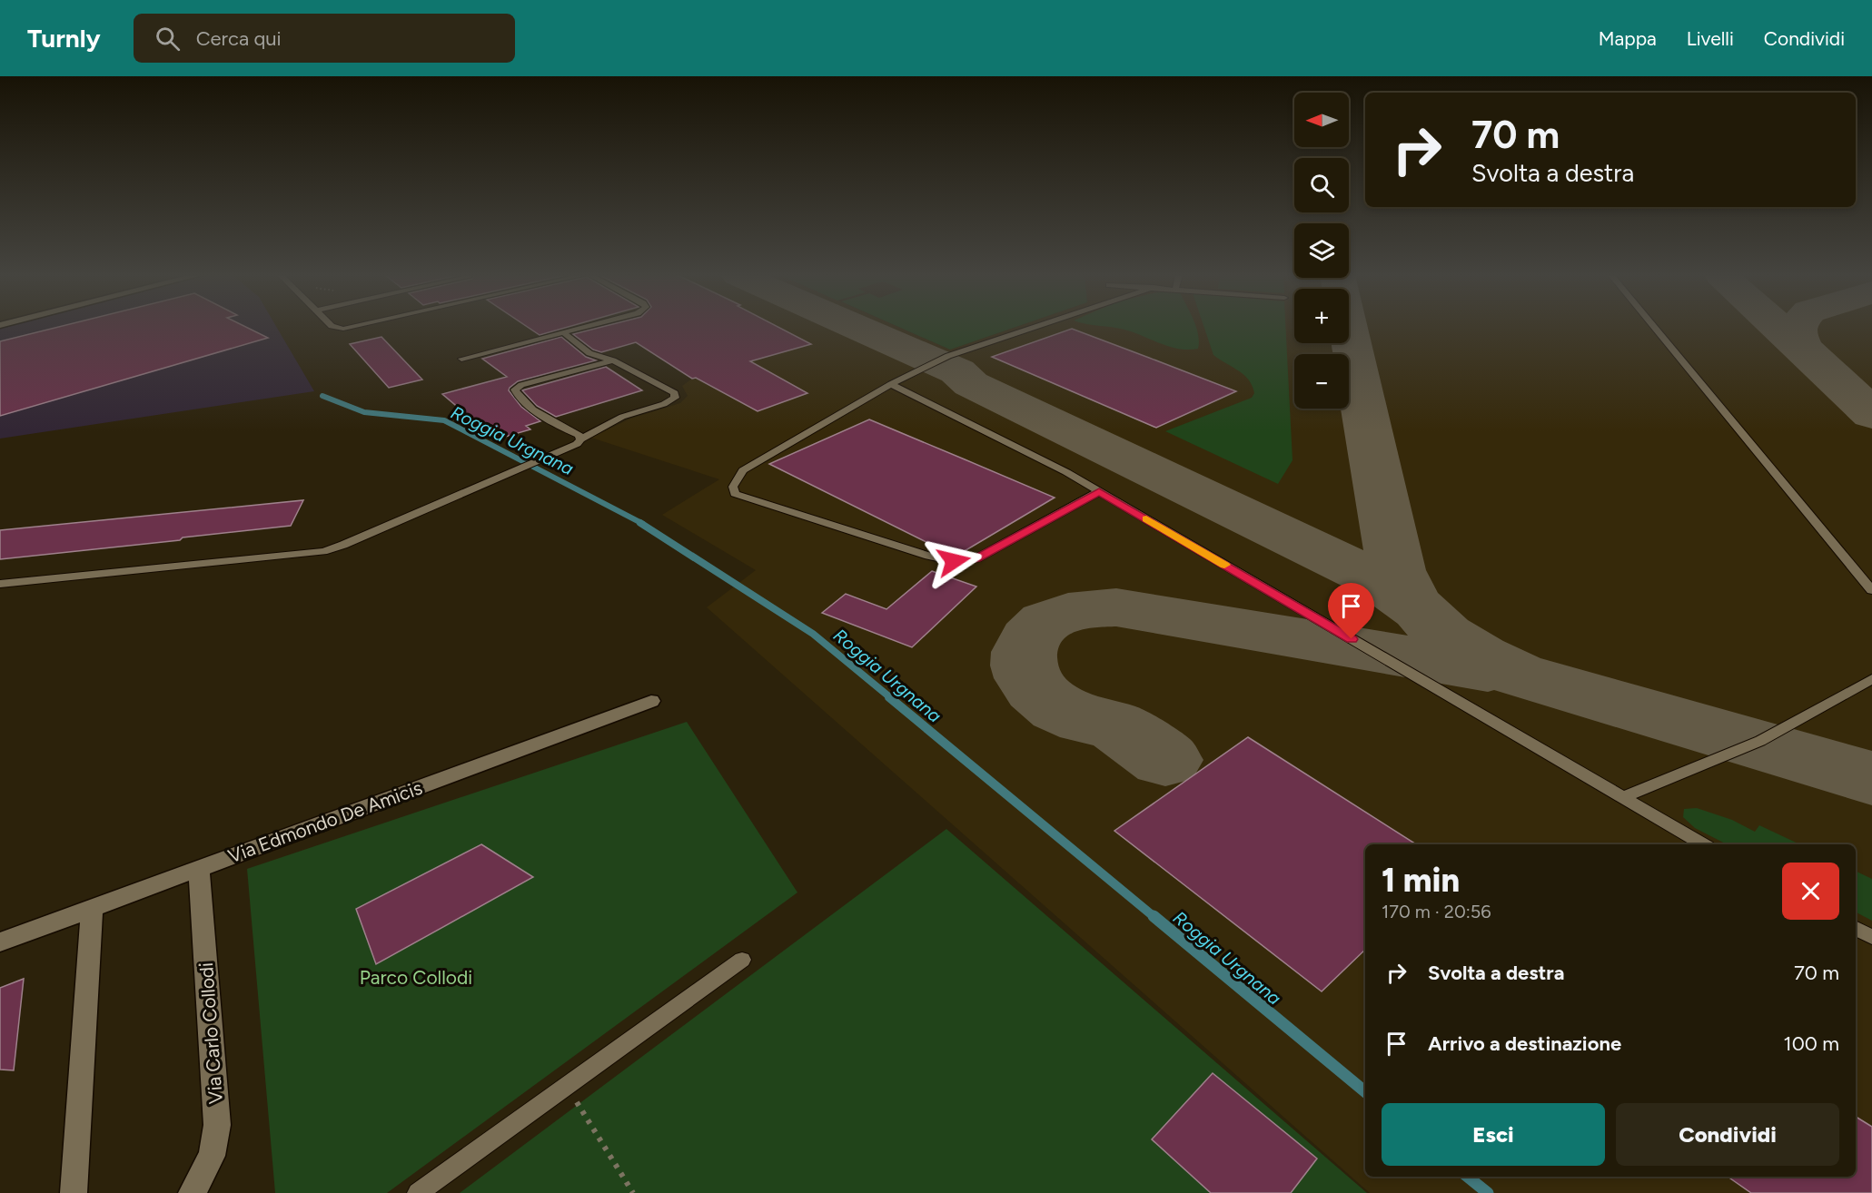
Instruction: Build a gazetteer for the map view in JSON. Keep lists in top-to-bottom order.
{
  "streets": {
    "street": ["Via Edmondo De Amicis", "Via Carlo Collodi"]
  },
  "crossings": [
    ["Via Edmondo De Amicis", "Via Carlo Collodi"]
  ],
  "water": ["Roggia Urgnana"],
  "parks": ["Parco Collodi"],
  "north": "left",
  "page": {
    "header": "Turnly",
    "search": "Cerca qui",
    "nav": ["Mappa", "Livelli", "Condividi"],
    "map_buttons": ["+", "−"],
    "turn": ["70 m", "Svolta a destra"],
    "heading": ["1 min", "170 m · 20:56"],
    "list": [
      {
        "name": "Svolta a destra",
        "value": "70 m"
      },
      {
        "name": "Arrivo a destinazione",
        "value": "100 m"
      }
    ],
    "buttons": ["Esci", "Condividi"]
  }
}
